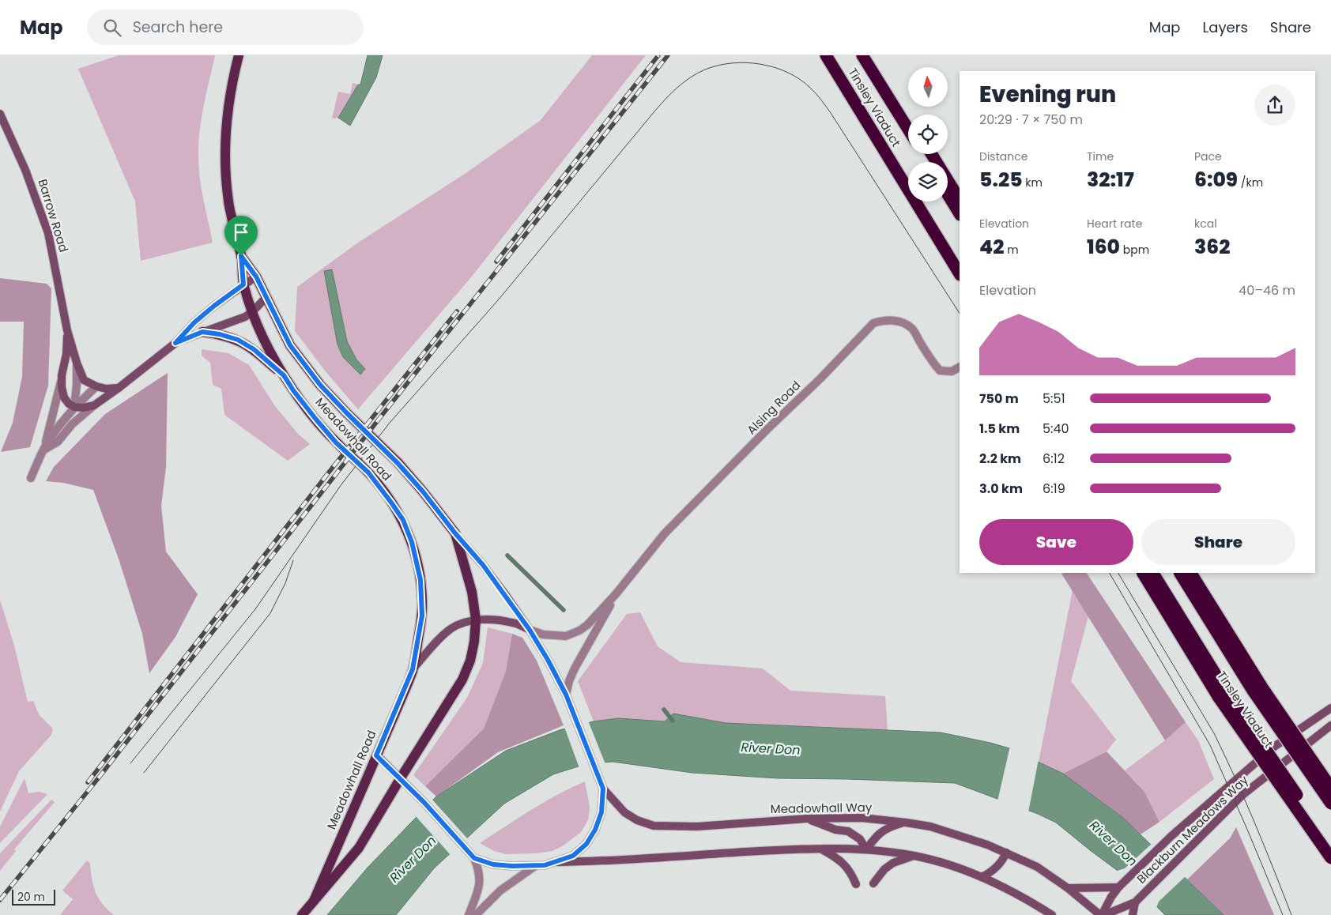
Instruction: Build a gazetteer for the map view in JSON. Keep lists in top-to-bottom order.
{
  "streets": {
    "highway": ["Tinsley Viaduct"],
    "main road": ["Meadowhall Road"],
    "street": [
      "Barrow Road",
      "Alsing Road",
      "Meadowhall Way",
      "Blackburn Meadows Way"
    ]
  },
  "crossings": [
    ["Alsing Road", "Meadowhall Road"],
    ["Alsing Road", "Meadowhall Way"],
    ["Meadowhall Road", "Meadowhall Way"],
    ["Meadowhall Way", "Blackburn Meadows Way"]
  ],
  "water": ["River Don"],
  "scale_bar": "20 m",
  "north": "top",
  "page": {
    "header": "Map",
    "search": "Search here",
    "nav": ["Map", "Layers", "Share"],
    "heading": ["Evening run", "20:29 · 7 × 750 m"],
    "stats": [
      ["Distance", "5.25 km"],
      ["Time", "32:17"],
      ["Pace", "6:09 /km"],
      ["Elevation", "42 m"],
      ["Heart rate", "160 bpm"],
      ["kcal", "362"]
    ],
    "chart": ["Elevation", "40–46 m"],
    "list": [
      {
        "name": "750 m",
        "note": "5:51"
      },
      {
        "name": "1.5 km",
        "note": "5:40"
      },
      {
        "name": "2.2 km",
        "note": "6:12"
      },
      {
        "name": "3.0 km",
        "note": "6:19"
      }
    ],
    "buttons": ["Save", "Share"],
    "scale": "20 m"
  }
}
